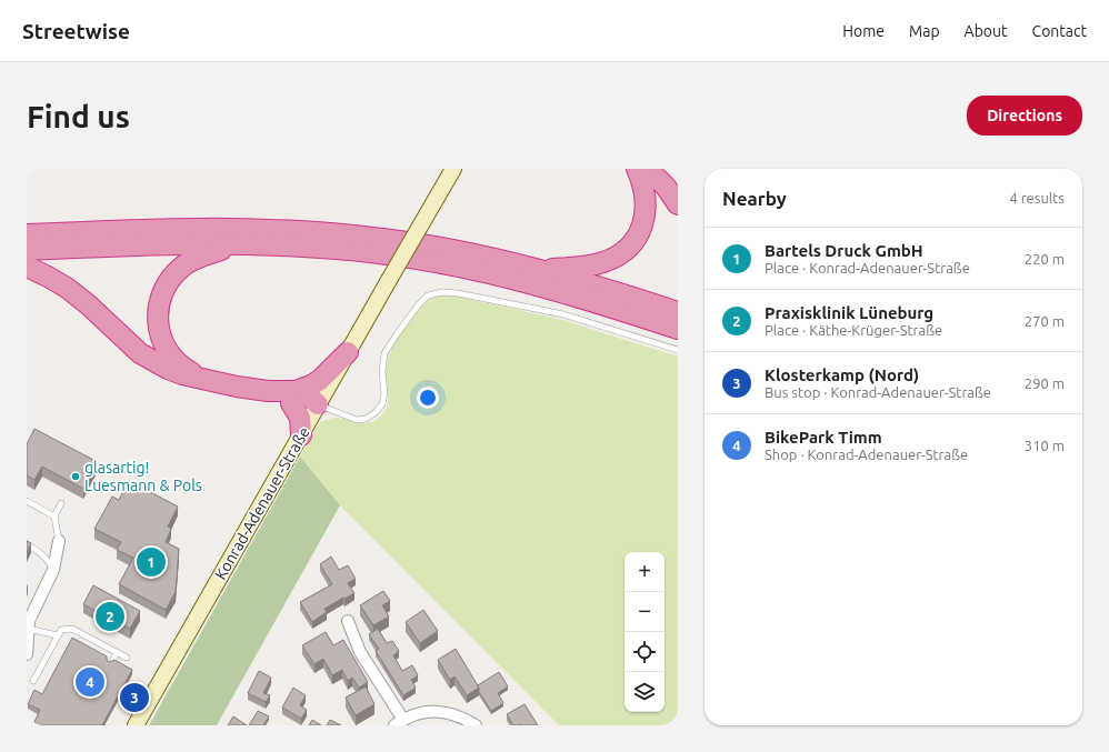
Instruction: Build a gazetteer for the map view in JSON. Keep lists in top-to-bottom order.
{
  "streets": {
    "main road": ["Konrad-Adenauer-Straße"]
  },
  "places": ["glasartig! Luesmann & Pols"],
  "page": {
    "header": "Streetwise",
    "nav": [
      "Home",
      "Map",
      "About",
      "Contact"
    ],
    "buttons": "Directions",
    "title": "Find us",
    "heading": ["Nearby", "4 results"],
    "list": [
      {
        "mark": "1",
        "name": "Bartels Druck GmbH",
        "note": "Place · Konrad-Adenauer-Straße",
        "value": "220 m"
      },
      {
        "mark": "2",
        "name": "Praxisklinik Lüneburg",
        "note": "Place · Käthe-Krüger-Straße",
        "value": "270 m"
      },
      {
        "mark": "3",
        "name": "Klosterkamp (Nord)",
        "note": "Bus stop · Konrad-Adenauer-Straße",
        "value": "290 m"
      },
      {
        "mark": "4",
        "name": "BikePark Timm",
        "note": "Shop · Konrad-Adenauer-Straße",
        "value": "310 m"
      }
    ],
    "pins": [
      "1",
      "2",
      "4",
      "3"
    ],
    "map_buttons": ["+", "−"]
  }
}
